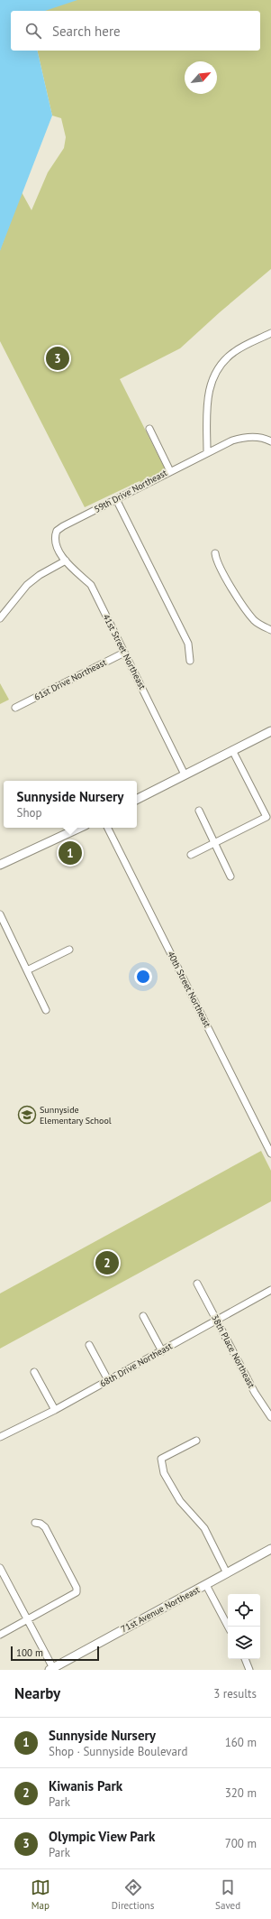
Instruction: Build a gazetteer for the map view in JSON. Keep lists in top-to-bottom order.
{
  "streets": {
    "street": [
      "59th Drive Northeast",
      "41st Street Northeast",
      "61st Drive Northeast",
      "40th Street Northeast",
      "38th Place Northeast",
      "68th Drive Northeast",
      "71st Avenue Northeast"
    ]
  },
  "crossings": [
    ["59th Drive Northeast", "41st Street Northeast"],
    ["41st Street Northeast", "61st Drive Northeast"],
    ["38th Place Northeast", "68th Drive Northeast"]
  ],
  "places": {
    "school or university": ["Sunnyside Elementary School"]
  },
  "scale_bar": "100 m",
  "north": "top right",
  "page": {
    "search": "Search here",
    "pins": ["3", "1", "2"],
    "popup": ["Sunnyside Nursery", "Shop"],
    "scale": "100 m",
    "heading": ["Nearby", "3 results"],
    "list": [
      {
        "mark": "1",
        "name": "Sunnyside Nursery",
        "note": "Shop · Sunnyside Boulevard",
        "value": "160 m"
      },
      {
        "mark": "2",
        "name": "Kiwanis Park",
        "note": "Park",
        "value": "320 m"
      },
      {
        "mark": "3",
        "name": "Olympic View Park",
        "note": "Park",
        "value": "700 m"
      }
    ],
    "nav": ["Map", "Directions", "Saved"]
  }
}
